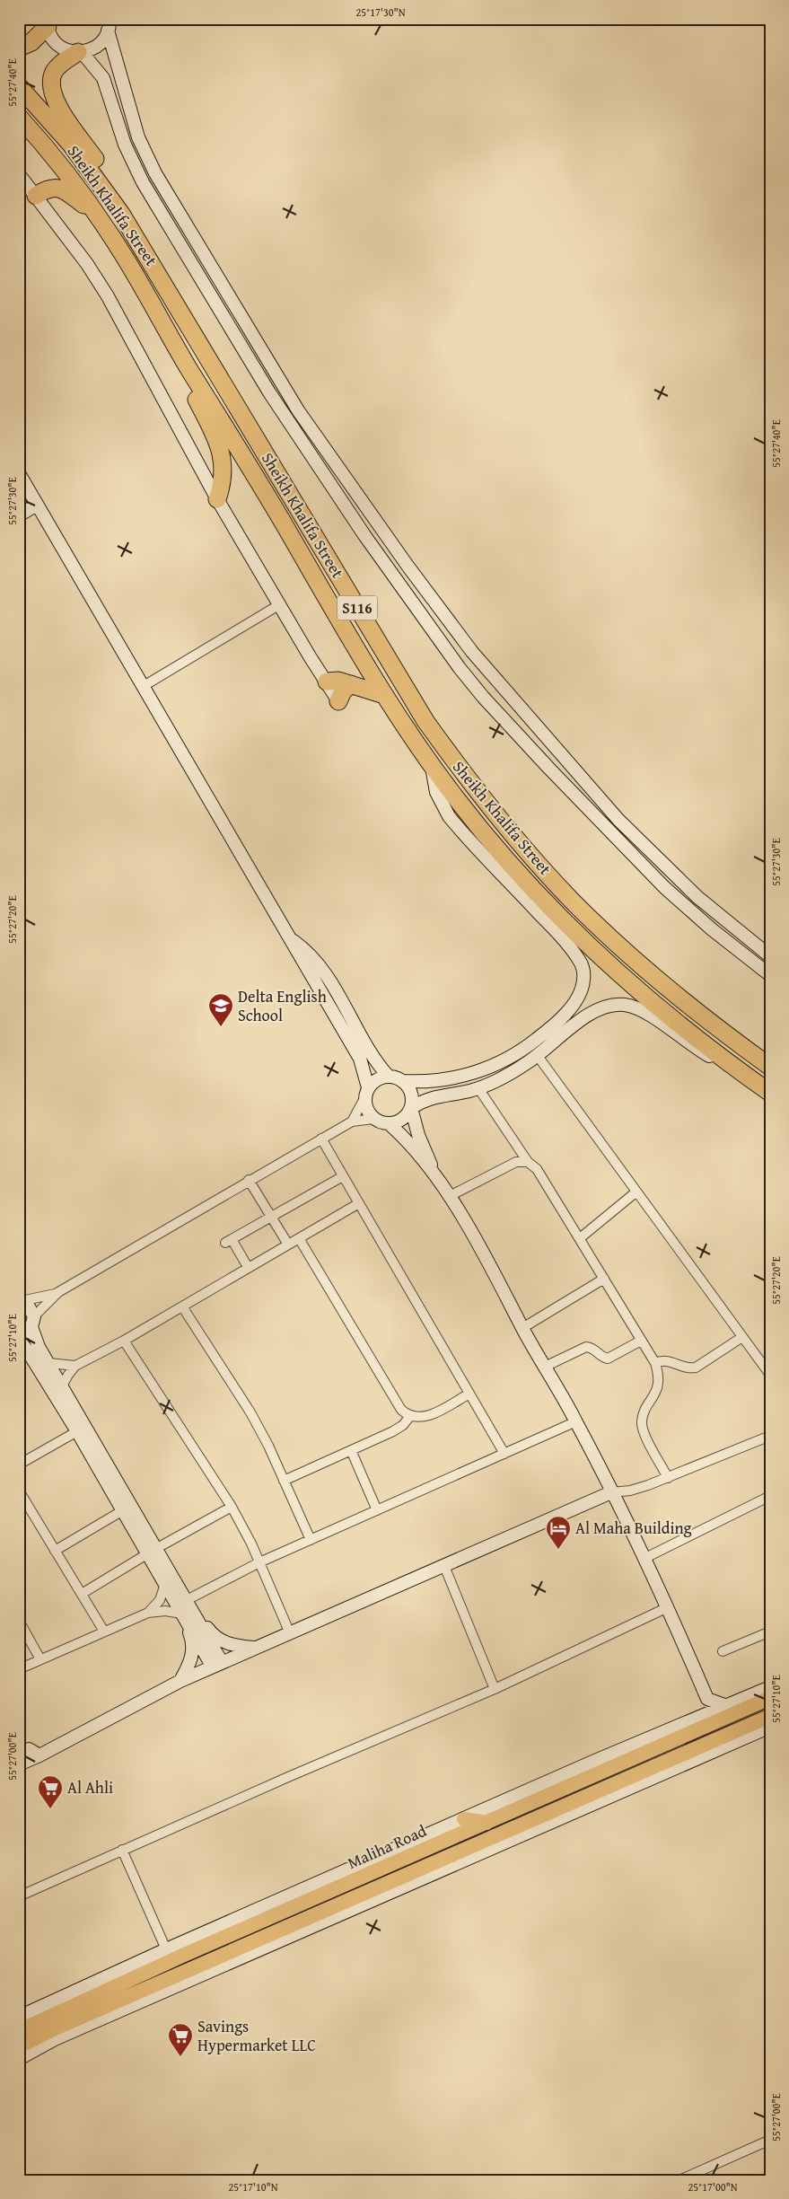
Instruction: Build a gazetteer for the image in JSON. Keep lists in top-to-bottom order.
{
  "streets": {
    "highway": ["Sheikh Khalifa Street", "S116"],
    "main road": ["Maliha Road"]
  },
  "places": {
    "school or university": ["Delta English School"],
    "hotel": ["Al Maha Building"],
    "supermarket": ["Al Ahli", "Savings Hypermarket LLC"]
  },
  "coordinates": [
    "25°17'30\"N",
    "55°27'40\"E",
    "55°27'30\"E",
    "55°27'20\"E",
    "55°27'10\"E",
    "55°27'00\"E",
    "25°17'10\"N",
    "25°17'00\"N"
  ]
}
